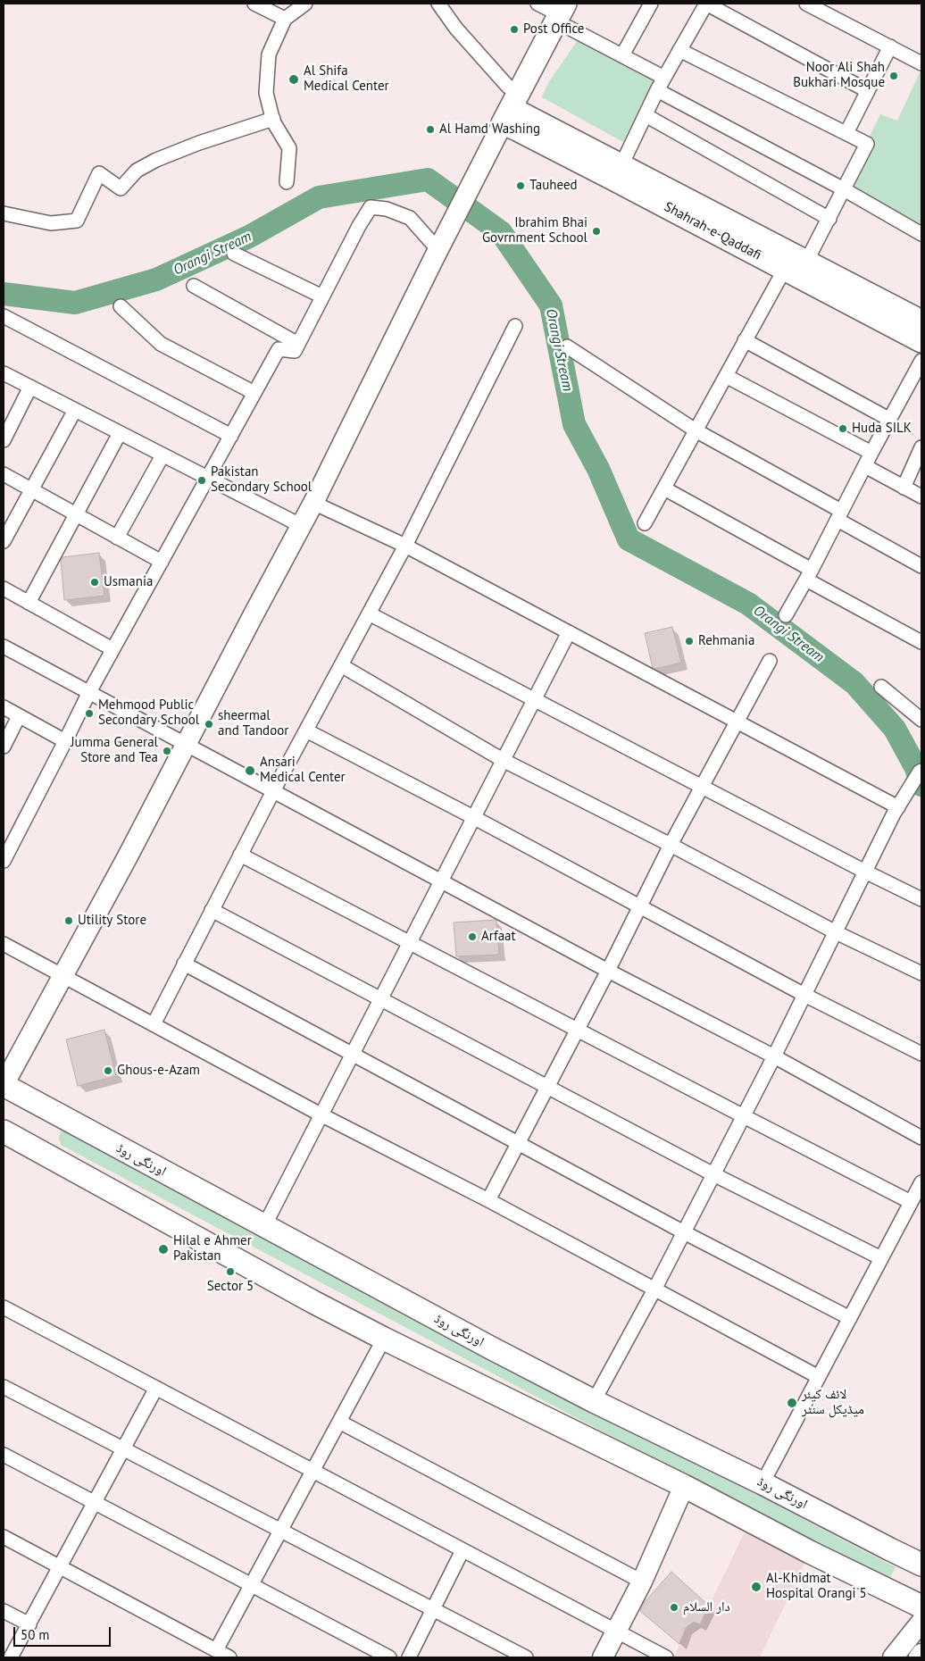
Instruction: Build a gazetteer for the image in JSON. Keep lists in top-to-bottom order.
{
  "streets": {
    "main road": ["Shahrah-e-Qaddafi", "اورنگی روڈ"]
  },
  "water": ["Orangi Stream"],
  "places": [
    "Post Office",
    "Noor Ali Shah Bukhari Mosque",
    "Al Shifa Medical Center",
    "Al Hamd Washing",
    "Tauheed",
    "Ibrahim Bhai Govrnment School",
    "Huda SILK",
    "Pakistan Secondary School",
    "Usmania",
    "Rehmania",
    "Mehmood Public Secondary School",
    "sheermal and Tandoor",
    "Jumma General Store and Tea",
    "Ansari Medical Center",
    "Utility Store",
    "Arfaat",
    "Ghous-e-Azam",
    "Hilal e Ahmer Pakistan",
    "Sector 5",
    "لائف کیئر میڈیکل سنٹر",
    "Al-Khidmat Hospital Orangi 5",
    "دار السلام"
  ],
  "scale_bar": "50 m"
}
